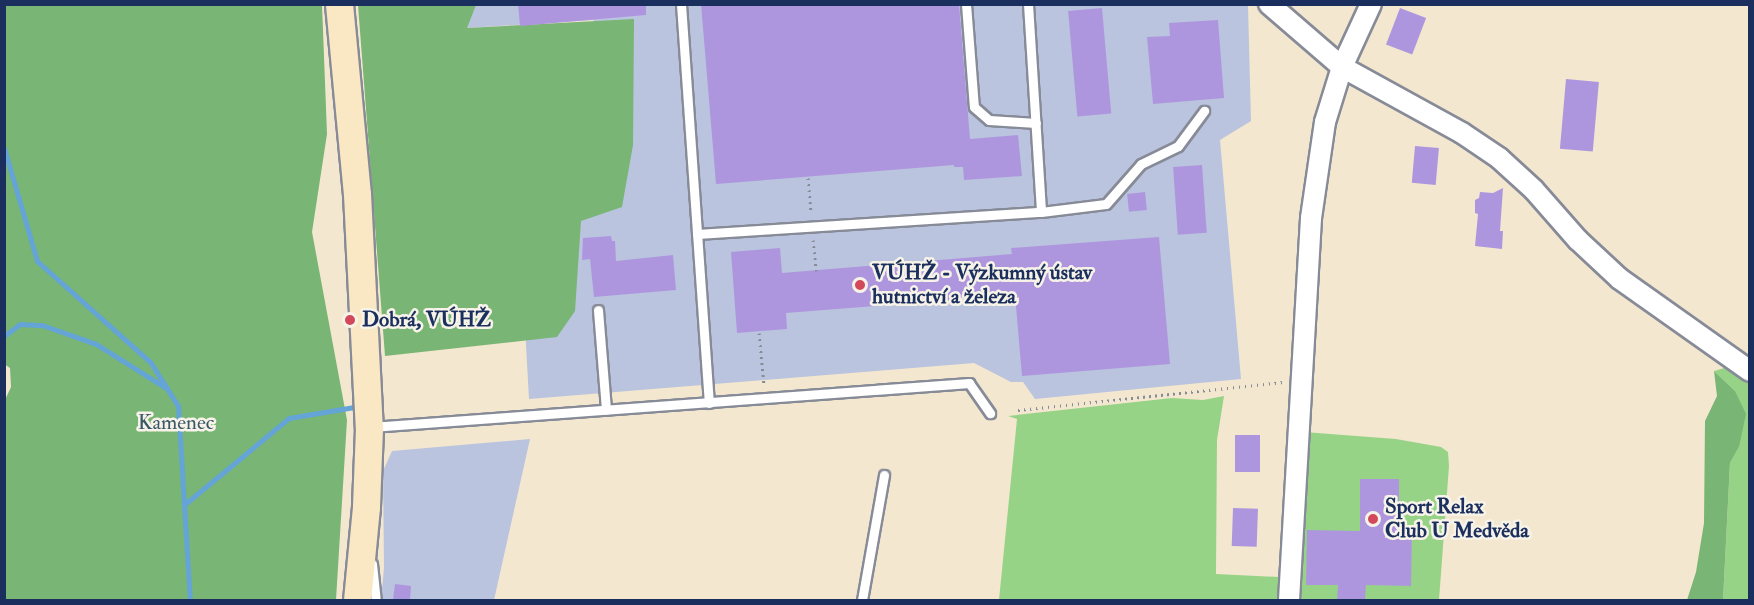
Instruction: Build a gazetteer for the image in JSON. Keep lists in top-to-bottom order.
{
  "parks": ["Kamenec"],
  "places": ["VÚHŽ - Výzkumný ústav hutnictví a železa", "Dobrá, VÚHŽ", "Sport Relax Club U Medvěda"]
}
